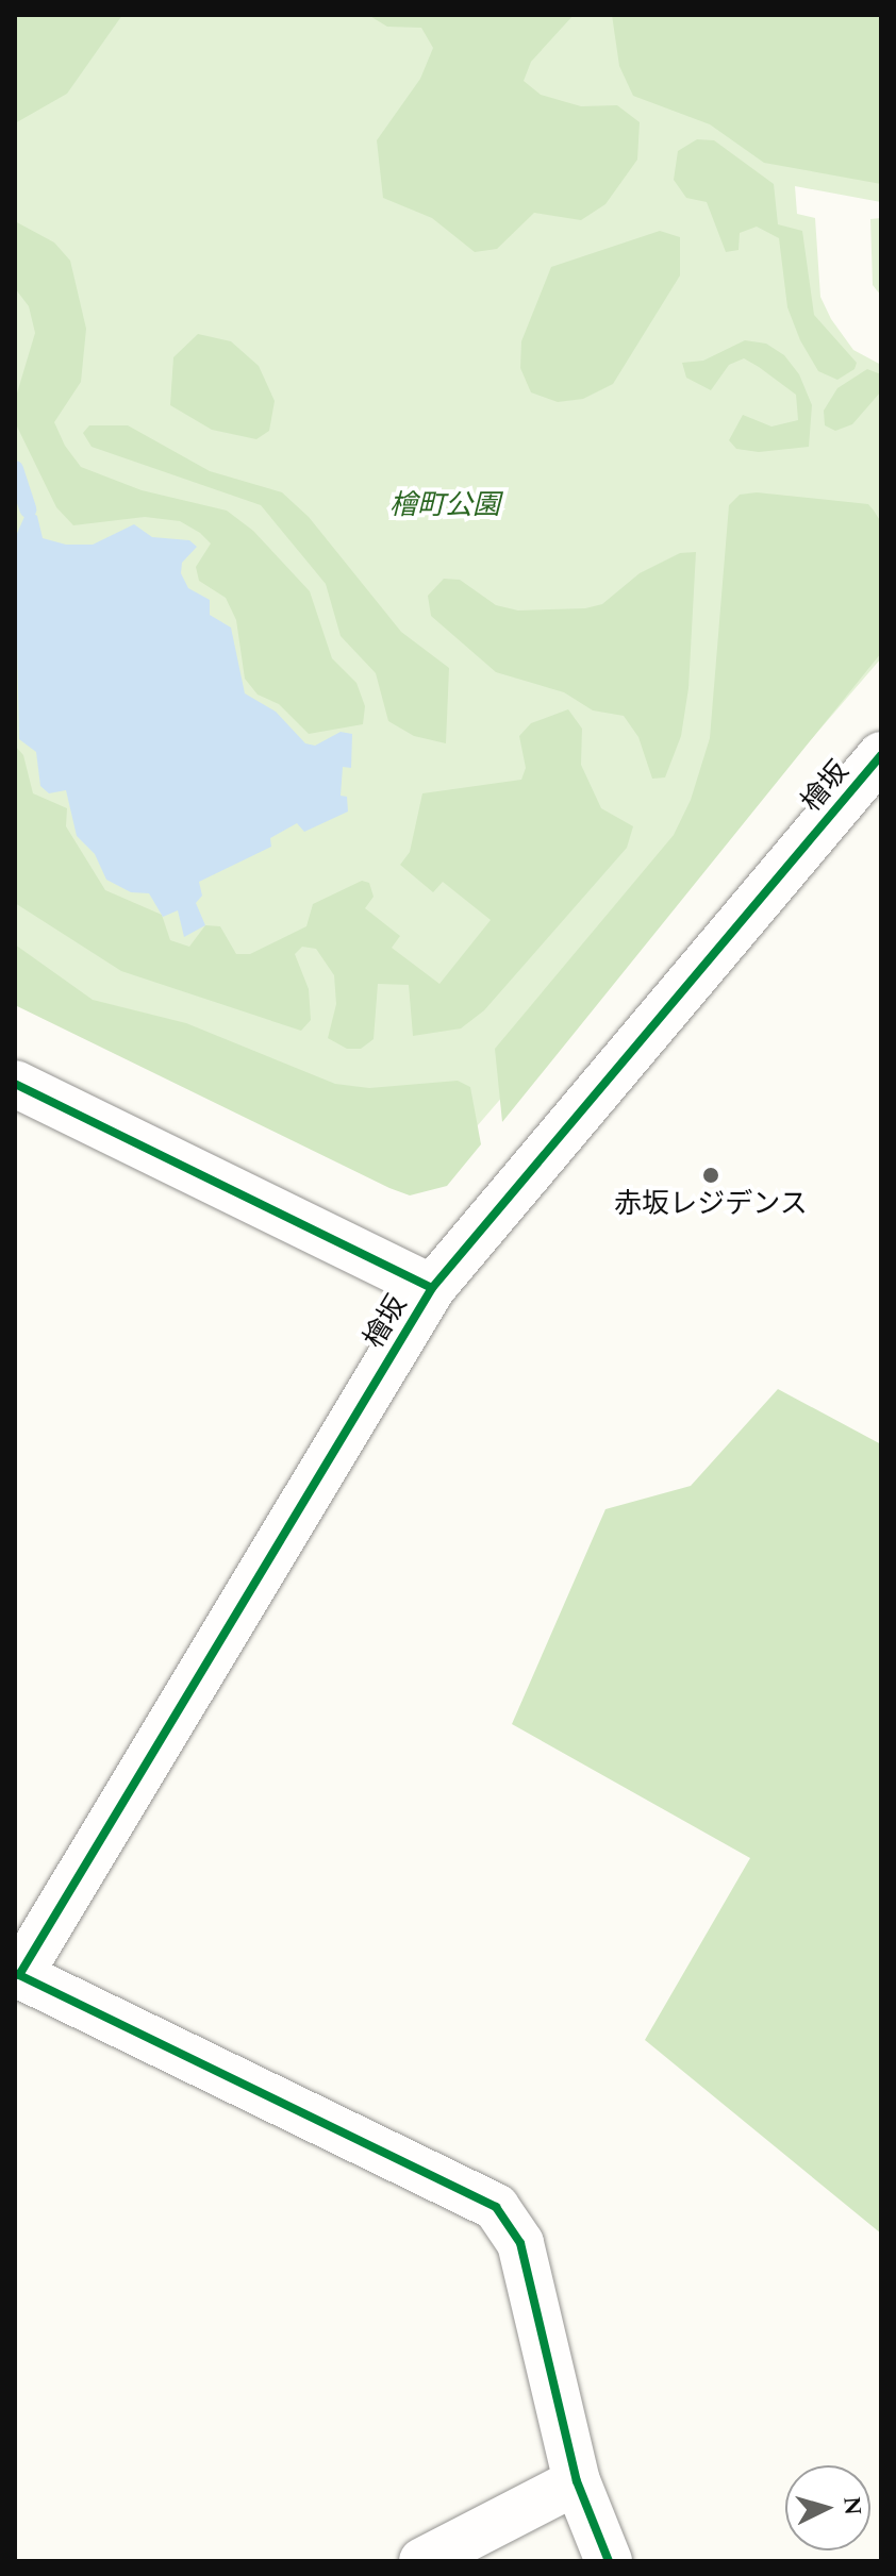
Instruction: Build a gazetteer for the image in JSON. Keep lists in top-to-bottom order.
{
  "streets": {
    "street": ["檜坂"]
  },
  "parks": ["檜町公園"],
  "places": ["赤坂レジデンス"],
  "north": "right"
}
